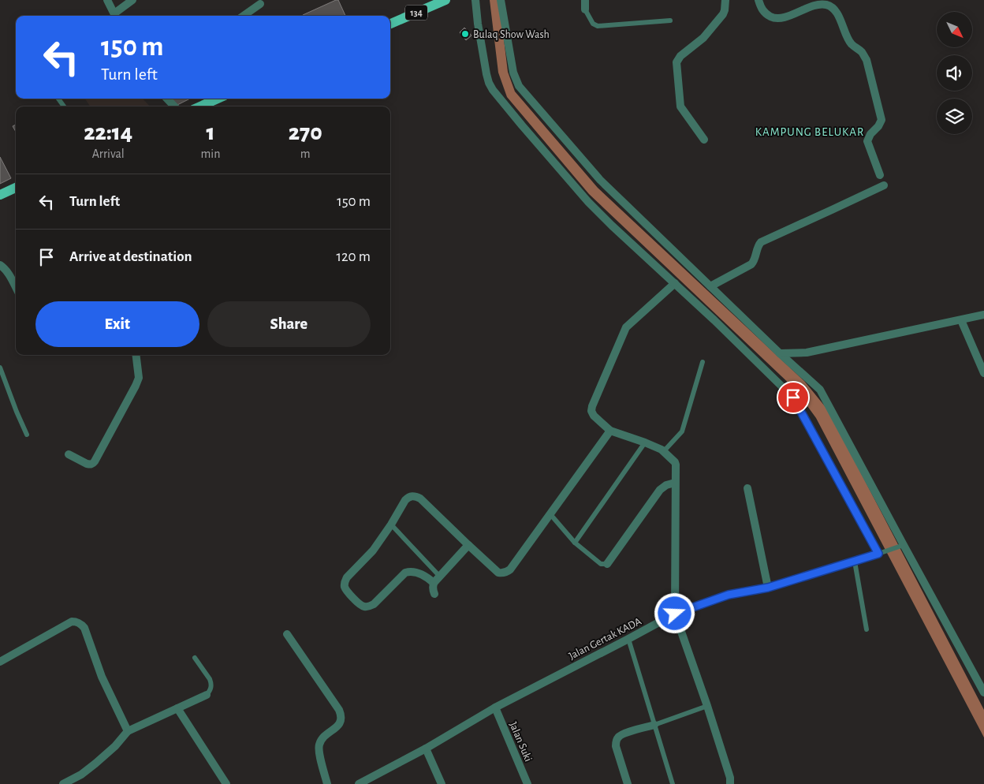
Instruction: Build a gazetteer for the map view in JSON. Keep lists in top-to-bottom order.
{
  "streets": {
    "main road": ["134"],
    "street": ["Jalan Gertak KADA", "Jalan Suki"]
  },
  "crossings": [
    ["Jalan Gertak KADA", "Jalan Suki"]
  ],
  "districts": ["KAMPUNG BELUKAR"],
  "places": ["Bulaq Show Wash"],
  "north": "bottom right",
  "page": {
    "turn": ["150 m", "Turn left"],
    "eta": [
      "22:14",
      "Arrival",
      "1",
      "min",
      "270",
      "m"
    ],
    "list": [
      {
        "name": "Turn left",
        "value": "150 m"
      },
      {
        "name": "Arrive at destination",
        "value": "120 m"
      }
    ],
    "buttons": ["Exit", "Share"]
  }
}
